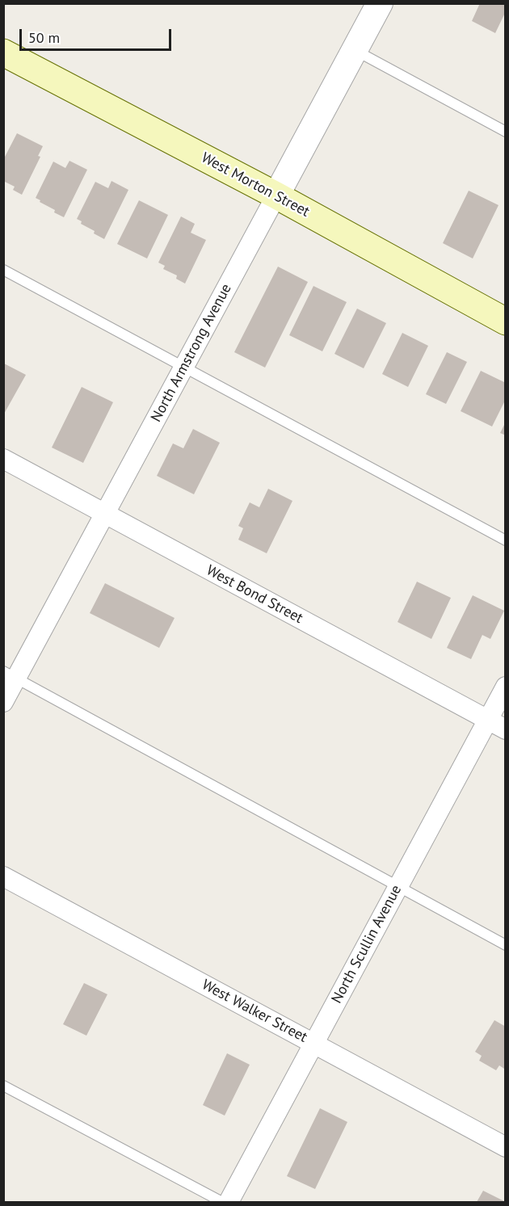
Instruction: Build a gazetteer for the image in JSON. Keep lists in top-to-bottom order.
{
  "streets": {
    "main road": ["West Morton Street"],
    "street": [
      "North Armstrong Avenue",
      "West Bond Street",
      "North Scullin Avenue",
      "West Walker Street"
    ]
  },
  "crossings": [
    ["West Morton Street", "North Armstrong Avenue"],
    ["North Armstrong Avenue", "West Bond Street"],
    ["West Bond Street", "North Scullin Avenue"],
    ["North Scullin Avenue", "West Walker Street"]
  ],
  "scale_bar": "50 m"
}
